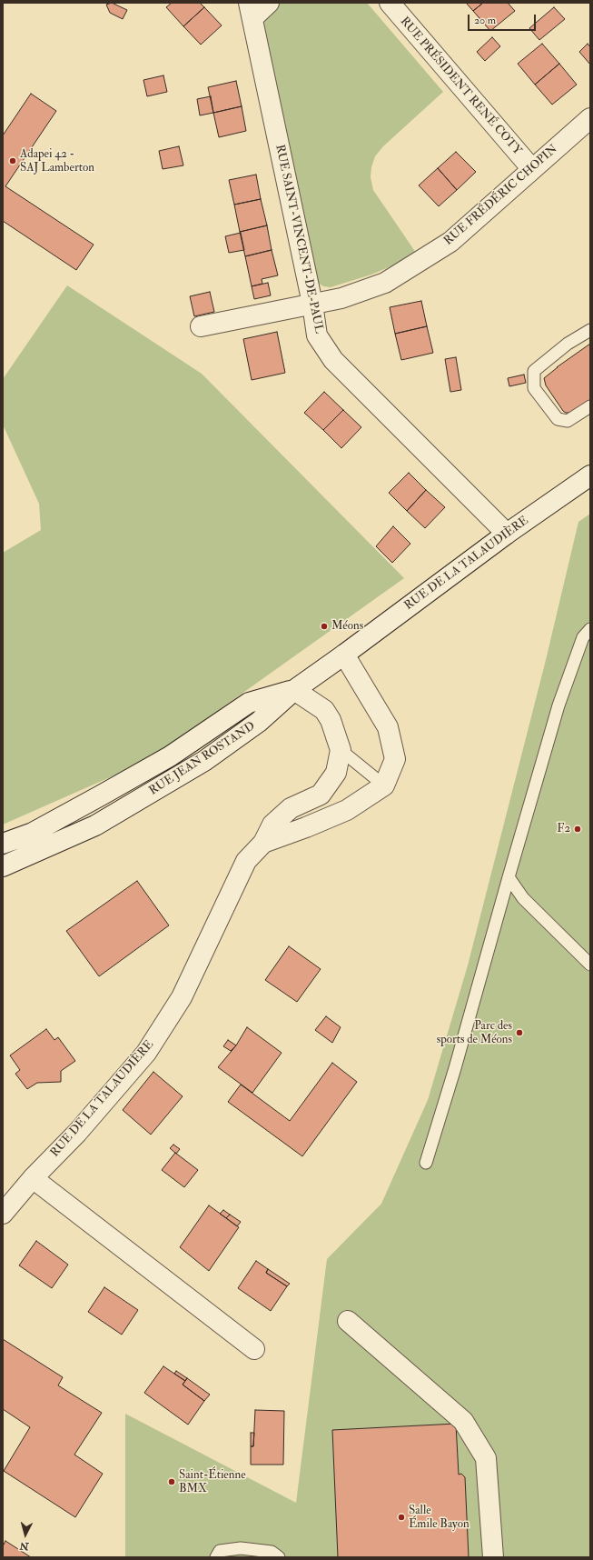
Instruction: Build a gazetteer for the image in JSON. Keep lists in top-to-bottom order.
{
  "streets": {
    "street": [
      "RUE PRÉSIDENT RENÉ COTY",
      "RUE FRÉDÉRIC CHOPIN",
      "RUE SAINT-VINCENT-DE-PAUL",
      "RUE DE LA TALAUDIÈRE",
      "RUE JEAN ROSTAND"
    ]
  },
  "crossings": [
    ["RUE PRÉSIDENT RENÉ COTY", "RUE FRÉDÉRIC CHOPIN"],
    ["RUE FRÉDÉRIC CHOPIN", "RUE SAINT-VINCENT-DE-PAUL"],
    ["RUE SAINT-VINCENT-DE-PAUL", "RUE DE LA TALAUDIÈRE"],
    ["RUE DE LA TALAUDIÈRE", "RUE JEAN ROSTAND"]
  ],
  "places": [
    "Adapei 42 - SAJ Lamberton",
    "Méons",
    "F2",
    "Parc des sports de Méons",
    "Saint-Étienne BMX",
    "Salle Émile Bayon"
  ],
  "scale_bar": "20 m",
  "north": "bottom"
}
